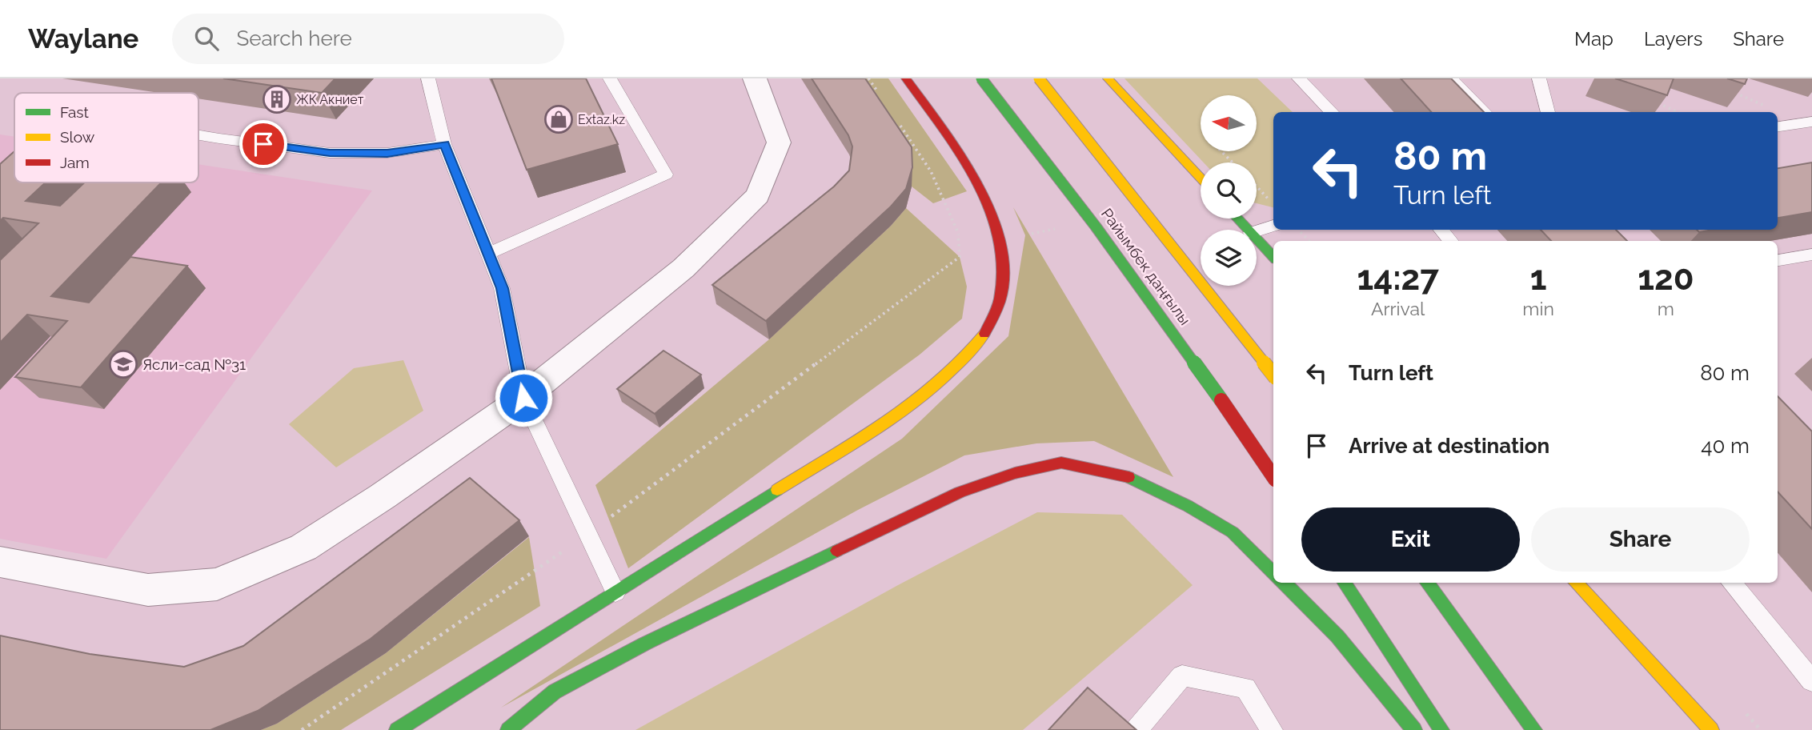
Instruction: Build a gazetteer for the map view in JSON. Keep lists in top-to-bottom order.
{
  "streets": {
    "main road": ["Райымбек даңғылы"]
  },
  "places": {
    "building": ["ЖК Акниет"],
    "shop": ["Extaz.kz"],
    "school or university": ["Ясли-сад №31"]
  },
  "legend": ["Fast", "Slow", "Jam"],
  "north": "left",
  "page": {
    "header": "Waylane",
    "search": "Search here",
    "nav": ["Map", "Layers", "Share"],
    "turn": ["80 m", "Turn left"],
    "eta": [
      "14:27",
      "Arrival",
      "1",
      "min",
      "120",
      "m"
    ],
    "list": [
      {
        "name": "Turn left",
        "value": "80 m"
      },
      {
        "name": "Arrive at destination",
        "value": "40 m"
      }
    ],
    "buttons": ["Exit", "Share"]
  }
}
